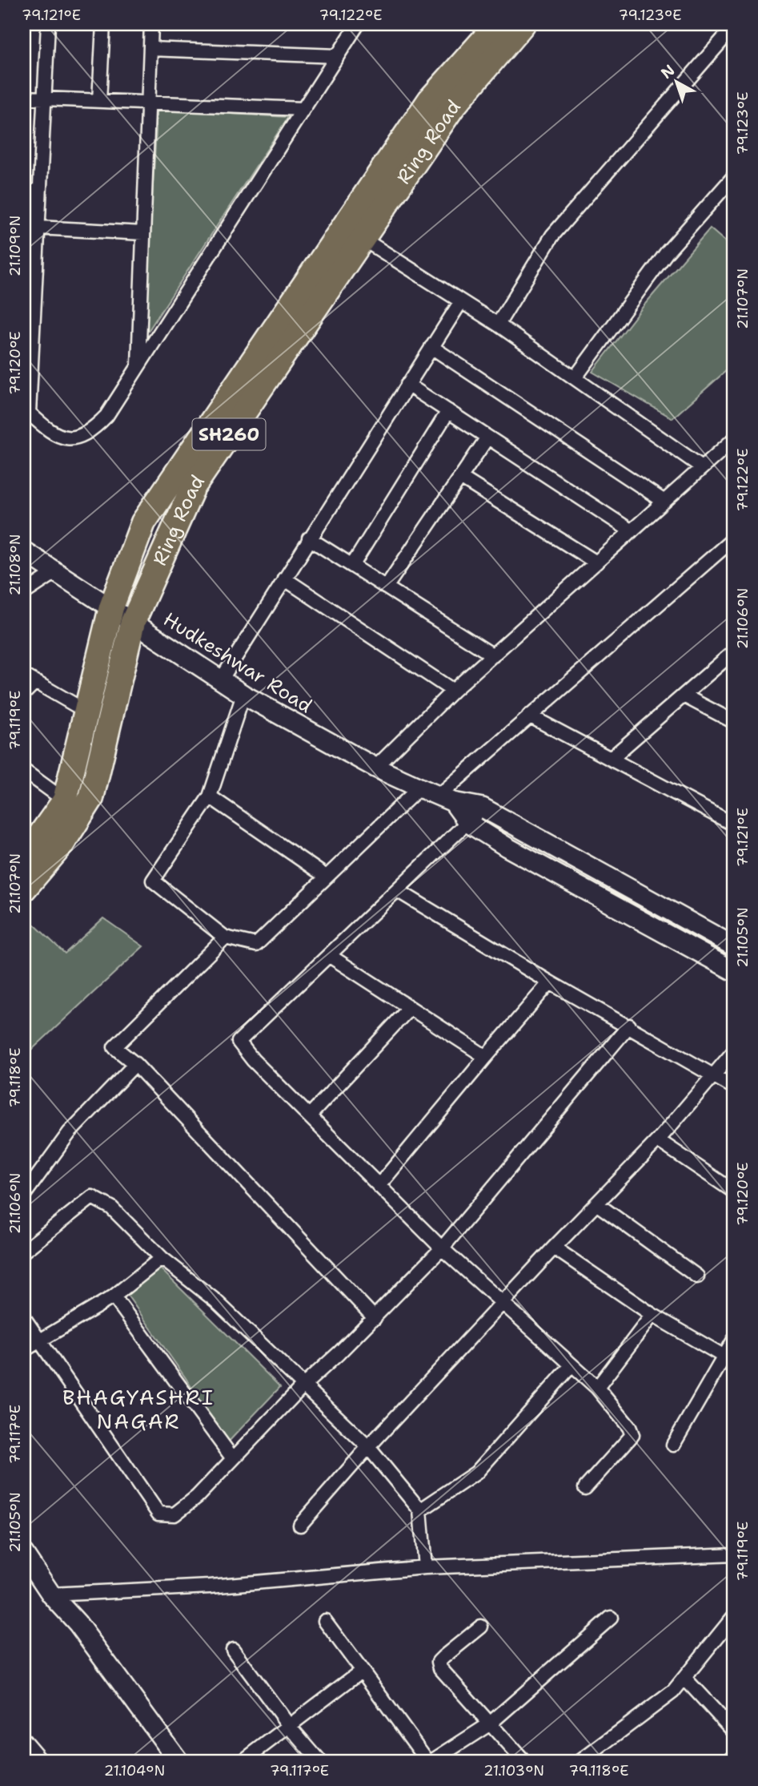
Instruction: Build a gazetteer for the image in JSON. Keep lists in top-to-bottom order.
{
  "streets": {
    "highway": ["Ring Road", "SH260"],
    "main road": ["Hudkeshwar Road"]
  },
  "crossings": [
    ["Ring Road", "Hudkeshwar Road"]
  ],
  "districts": ["BHAGYASHRI NAGAR"],
  "north": "top left",
  "coordinates": [
    "79.121°E",
    "79.122°E",
    "79.123°E",
    "21.109°N",
    "21.107°N",
    "79.120°E",
    "21.108°N",
    "21.106°N",
    "79.119°E",
    "21.105°N",
    "79.118°E",
    "79.117°E",
    "21.104°N",
    "21.103°N"
  ]
}
